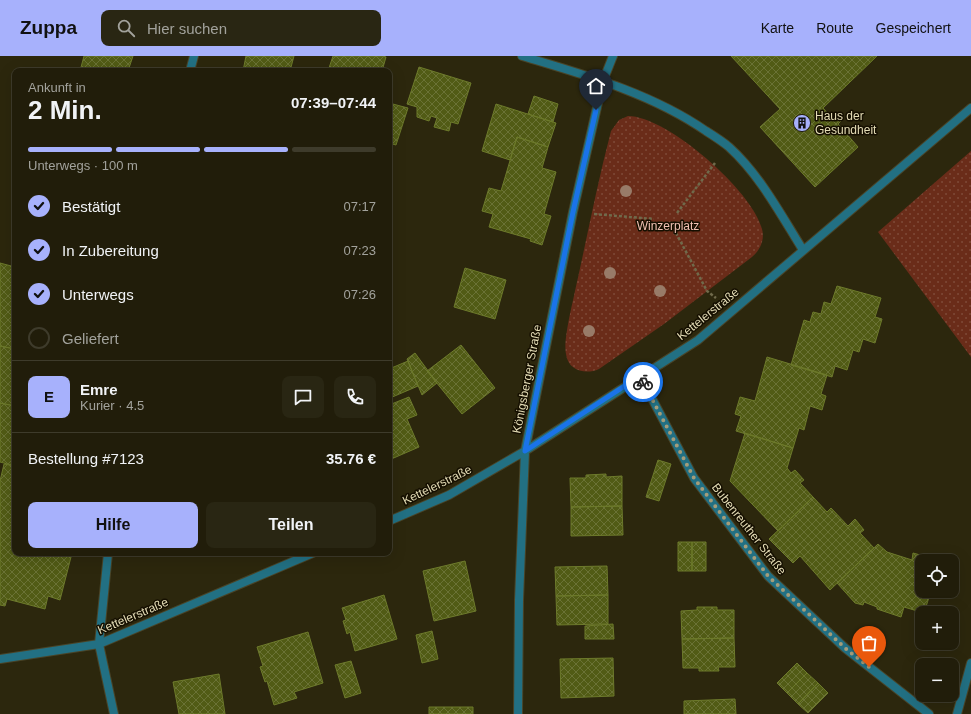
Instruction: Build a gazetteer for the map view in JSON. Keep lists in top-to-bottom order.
{
  "streets": {
    "street": ["Kettelerstraße", "Königsberger Straße", "Bubenreuther Straße"]
  },
  "crossings": [
    ["Kettelerstraße", "Königsberger Straße"],
    ["Kettelerstraße", "Bubenreuther Straße"]
  ],
  "parks": ["Winzerplatz"],
  "places": {
    "building": ["Haus der Gesundheit"]
  },
  "page": {
    "header": "Zuppa",
    "search": "Hier suchen",
    "nav": ["Karte", "Route", "Gespeichert"],
    "heading": ["2 Min.", "Ankunft in", "07:39–07:44"],
    "panel": [
      "Emre",
      "Kurier · 4.5",
      "Bestellung #7123",
      "35.76 €"
    ],
    "bar": "Unterwegs · 100 m",
    "list": [
      ["Bestätigt", "07:17"],
      ["In Zubereitung", "07:23"],
      ["Unterwegs", "07:26"],
      "Geliefert"
    ],
    "round": "E",
    "buttons": ["Hilfe", "Teilen"],
    "map_buttons": ["+", "−"]
  }
}
